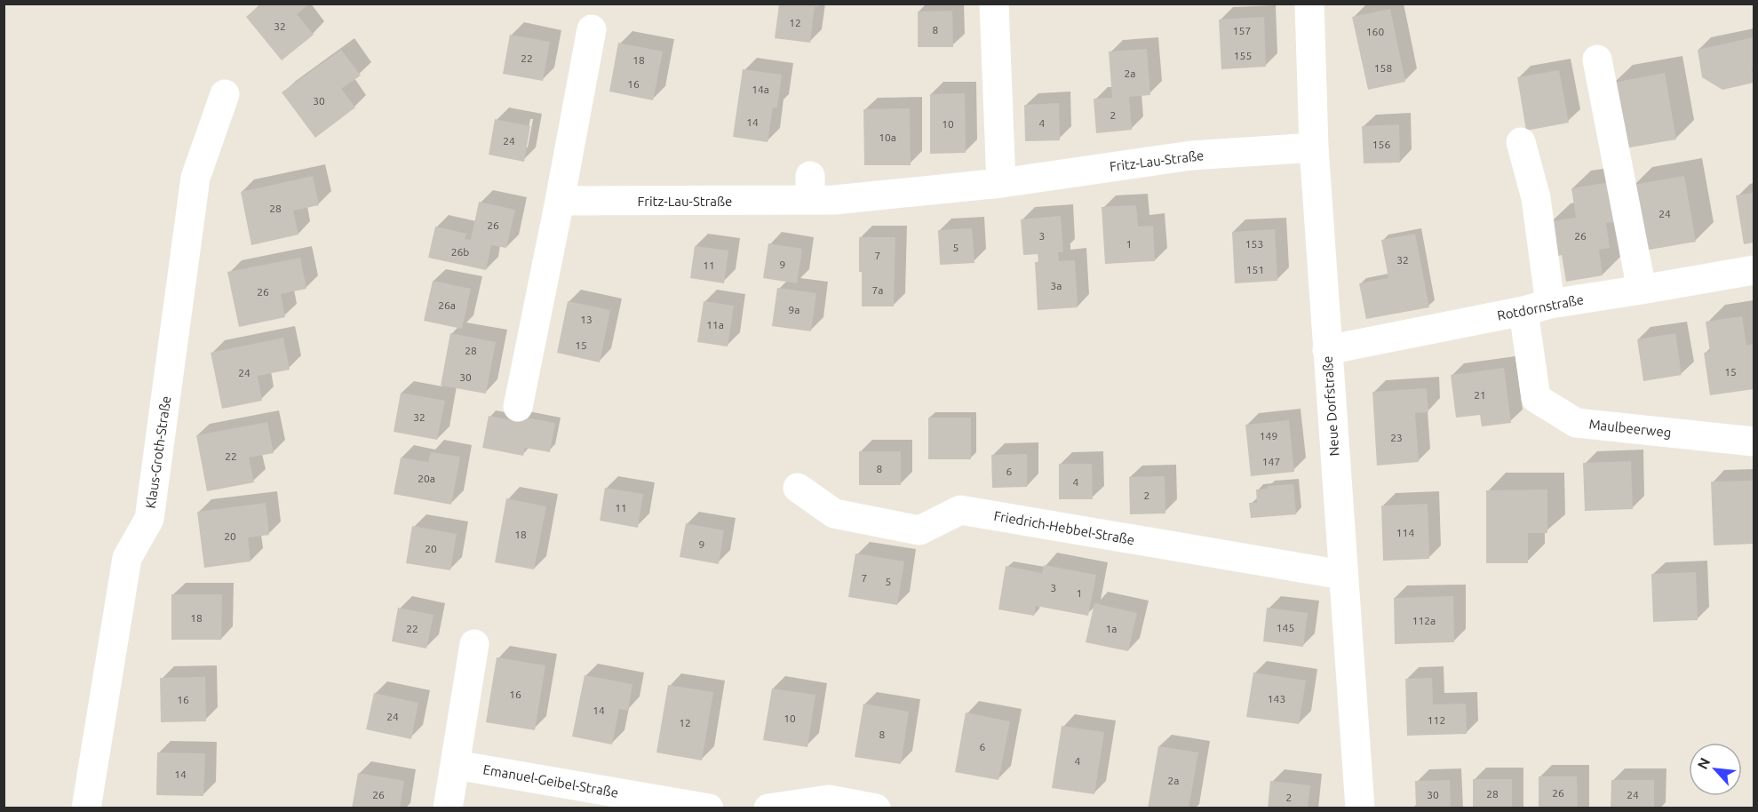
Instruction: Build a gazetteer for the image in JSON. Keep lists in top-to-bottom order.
{
  "streets": {
    "street": [
      "Fritz-Lau-Straße",
      "Rotdornstraße",
      "Neue Dorfstraße",
      "Maulbeerweg",
      "Klaus-Groth-Straße",
      "Friedrich-Hebbel-Straße",
      "Emanuel-Geibel-Straße"
    ]
  },
  "crossings": [
    ["Fritz-Lau-Straße", "Neue Dorfstraße"],
    ["Rotdornstraße", "Neue Dorfstraße"],
    ["Rotdornstraße", "Maulbeerweg"],
    ["Neue Dorfstraße", "Friedrich-Hebbel-Straße"]
  ],
  "house_numbers": [
    "12",
    "32",
    "8",
    "157",
    "160",
    "155",
    "22",
    "18",
    "158",
    "2a",
    "16",
    "14a",
    "30",
    "2",
    "14",
    "4",
    "10",
    "10a",
    "24",
    "156",
    "28",
    "24",
    "26",
    "3",
    "26",
    "1",
    "153",
    "5",
    "26b",
    "7",
    "32",
    "9",
    "11",
    "151",
    "3a",
    "7a",
    "26",
    "26a",
    "9a",
    "13",
    "11a",
    "15",
    "28",
    "15",
    "24",
    "30",
    "21",
    "32",
    "149",
    "23",
    "22",
    "147",
    "8",
    "6",
    "20a",
    "4",
    "2",
    "11",
    "114",
    "18",
    "20",
    "9",
    "20",
    "7",
    "5",
    "3",
    "1",
    "18",
    "112a",
    "145",
    "22",
    "1a",
    "16",
    "143",
    "16",
    "14",
    "24",
    "10",
    "112",
    "12",
    "8",
    "6",
    "4",
    "14",
    "2a",
    "26",
    "28",
    "26",
    "30",
    "24",
    "2"
  ],
  "north": "top left"
}
